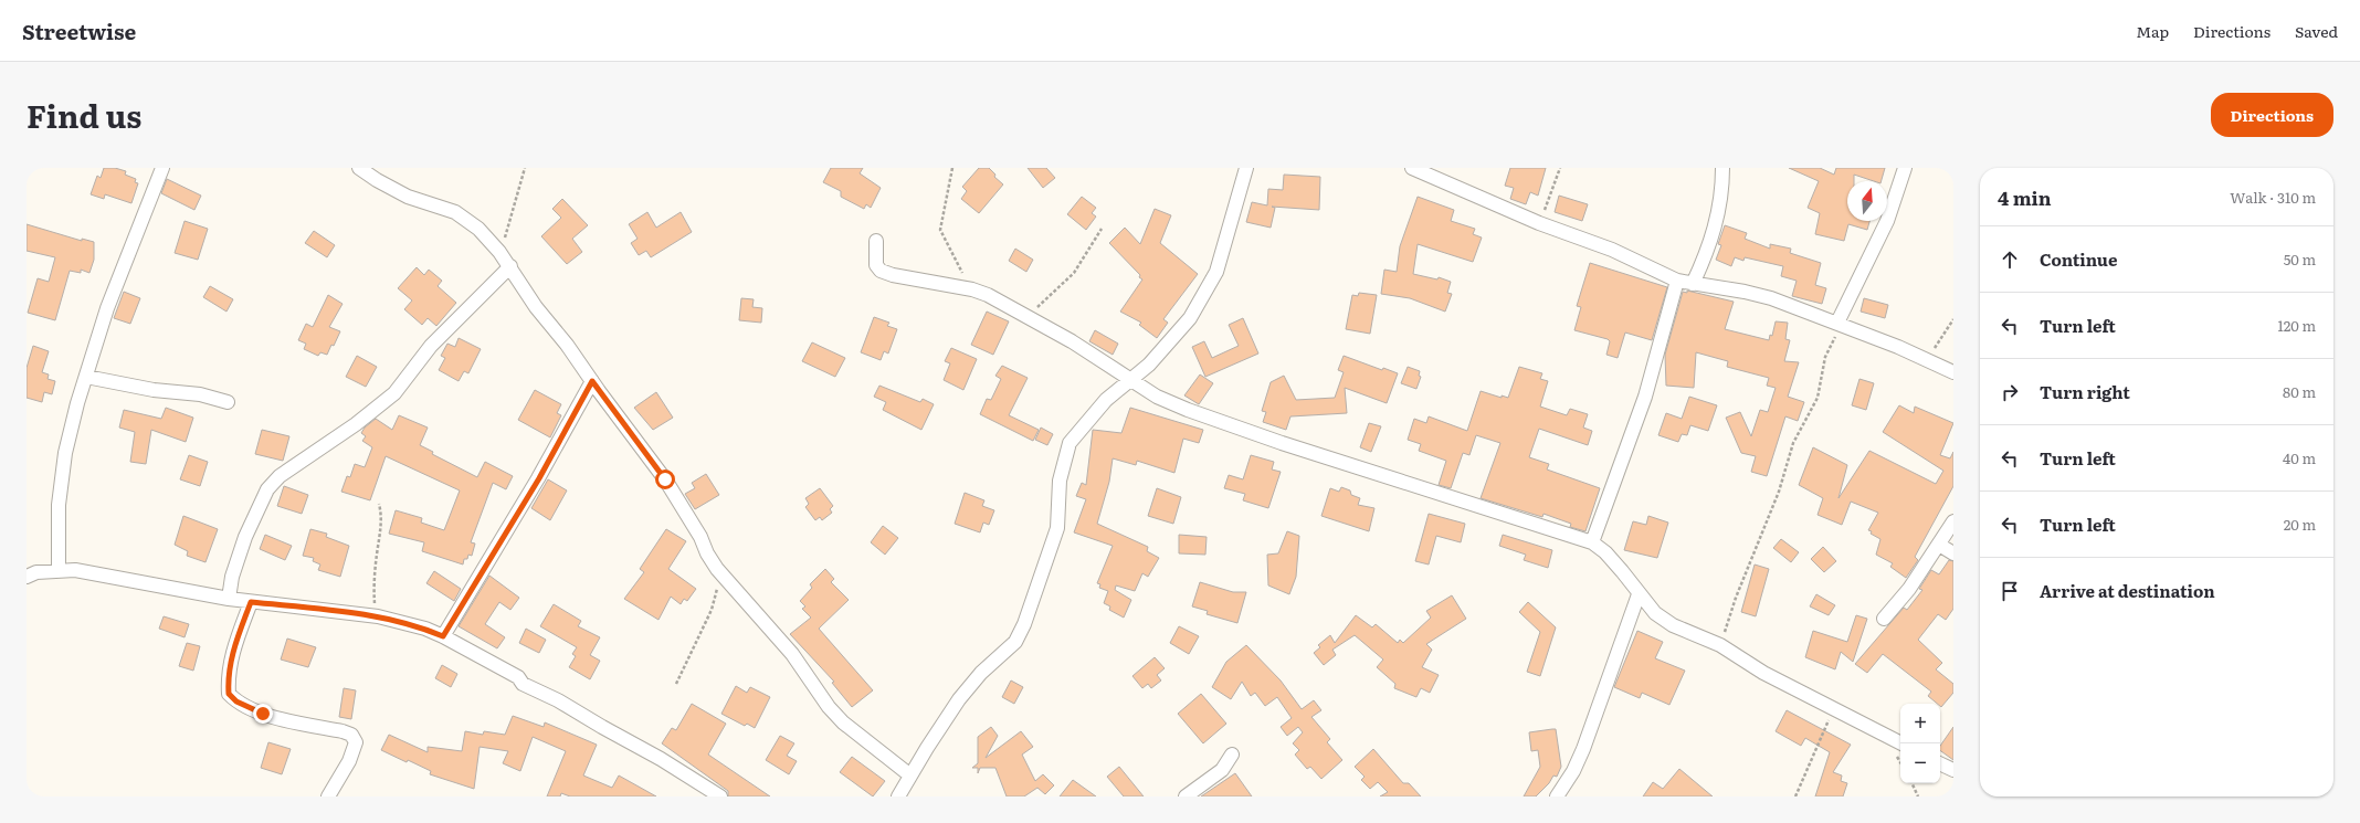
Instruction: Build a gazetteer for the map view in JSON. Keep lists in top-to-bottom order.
{
  "north": "top",
  "page": {
    "header": "Streetwise",
    "nav": ["Map", "Directions", "Saved"],
    "title": "Find us",
    "buttons": "Directions",
    "heading": ["4 min", "Walk · 310 m"],
    "list": [
      ["Continue", "50 m"],
      ["Turn left", "120 m"],
      ["Turn right", "80 m"],
      ["Turn left", "40 m"],
      ["Turn left", "20 m"],
      "Arrive at destination"
    ],
    "map_buttons": ["+", "−"]
  }
}
